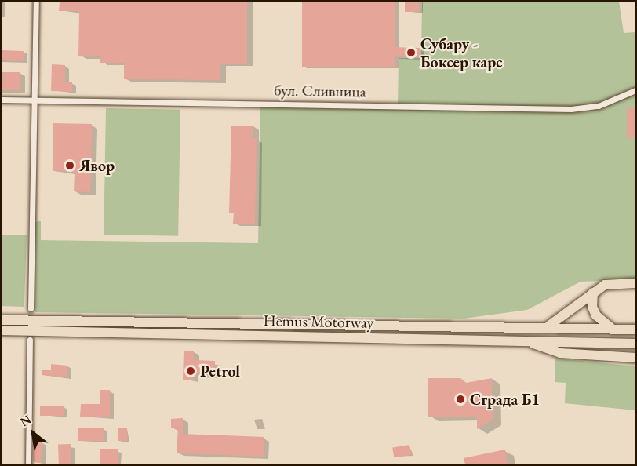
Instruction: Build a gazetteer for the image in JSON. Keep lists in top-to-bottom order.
{
  "streets": {
    "highway": ["Hemus Motorway"],
    "street": ["бул. Сливница"]
  },
  "places": [
    "Субару - Боксер карс",
    "Явор",
    "Petrol",
    "Сграда Б1"
  ],
  "north": "top left"
}
